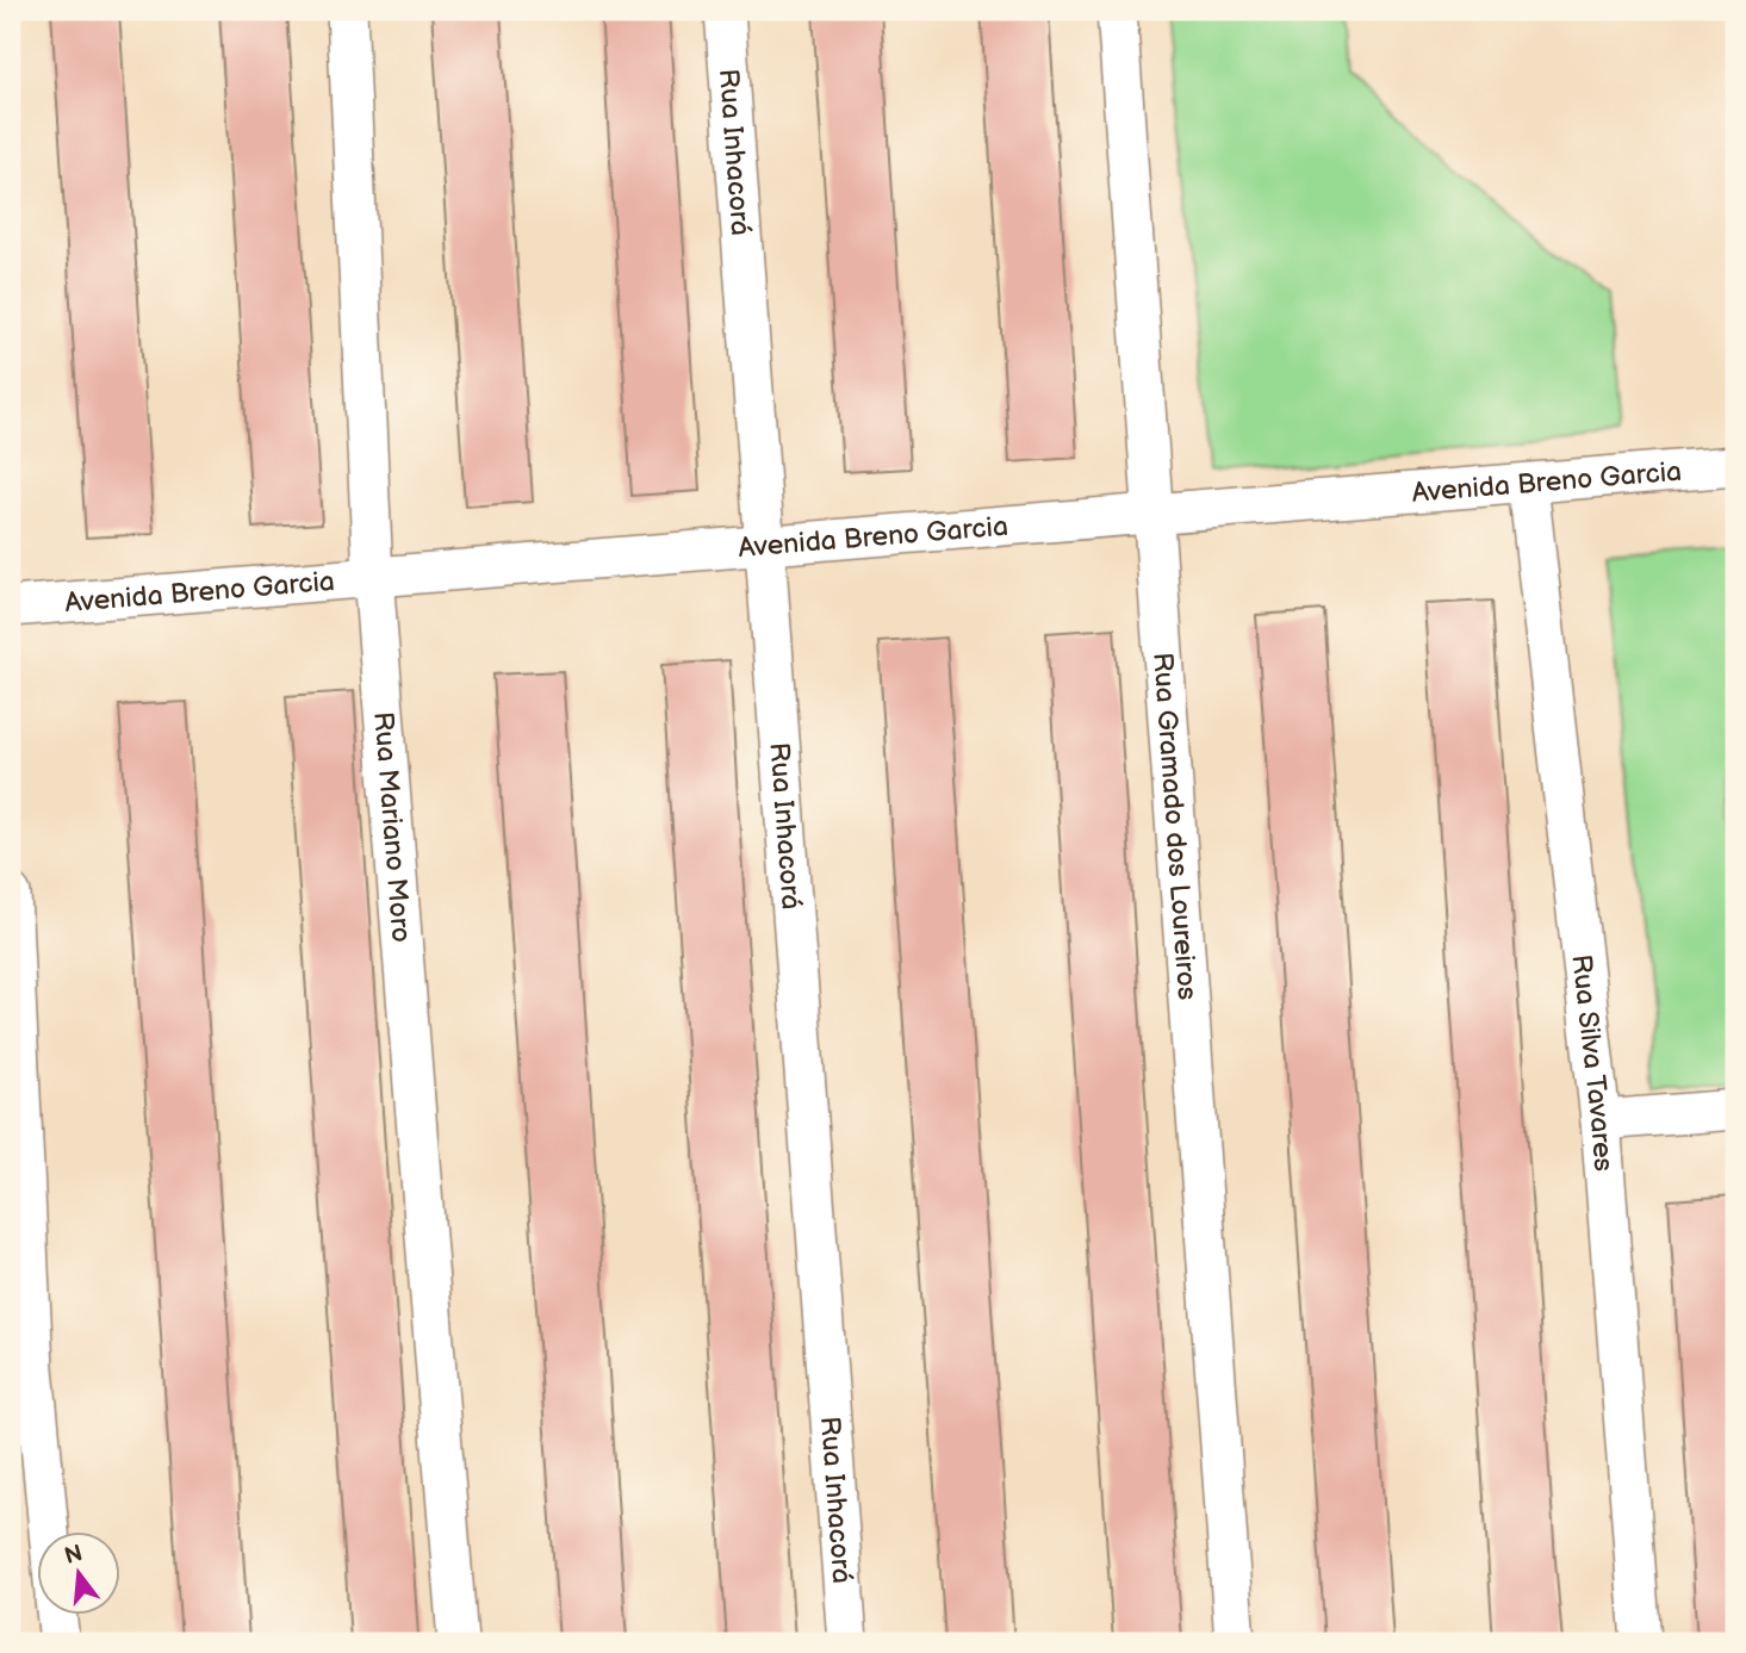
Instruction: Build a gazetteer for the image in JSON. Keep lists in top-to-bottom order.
{
  "streets": {
    "street": [
      "Rua Inhacorá",
      "Avenida Breno Garcia",
      "Rua Gramado dos Loureiros",
      "Rua Mariano Moro",
      "Rua Silva Tavares"
    ]
  },
  "crossings": [
    ["Rua Inhacorá", "Avenida Breno Garcia"],
    ["Avenida Breno Garcia", "Rua Gramado dos Loureiros"],
    ["Avenida Breno Garcia", "Rua Mariano Moro"],
    ["Avenida Breno Garcia", "Rua Silva Tavares"]
  ],
  "north": "top"
}
